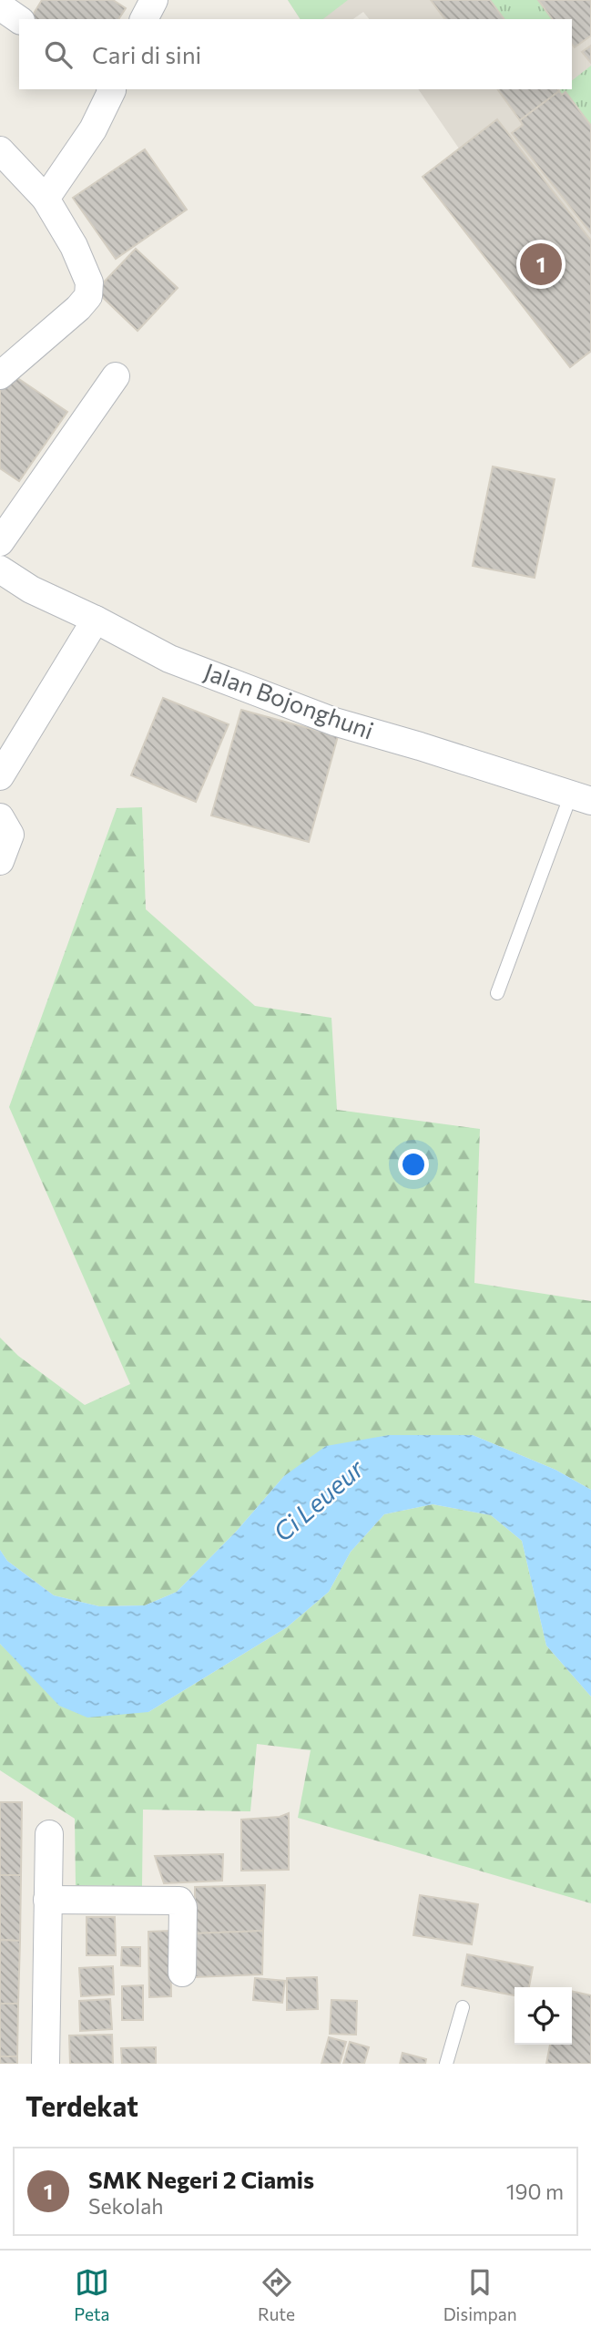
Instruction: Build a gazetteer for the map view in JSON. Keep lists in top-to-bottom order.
{
  "streets": {
    "street": ["Jalan Bojonghuni"]
  },
  "water": ["Ci Leueur"],
  "page": {
    "search": "Cari di sini",
    "pins": "1",
    "heading": "Terdekat",
    "list": [
      {
        "mark": "1",
        "name": "SMK Negeri 2 Ciamis",
        "note": "Sekolah",
        "value": "190 m"
      }
    ],
    "nav": ["Peta", "Rute", "Disimpan"]
  }
}
